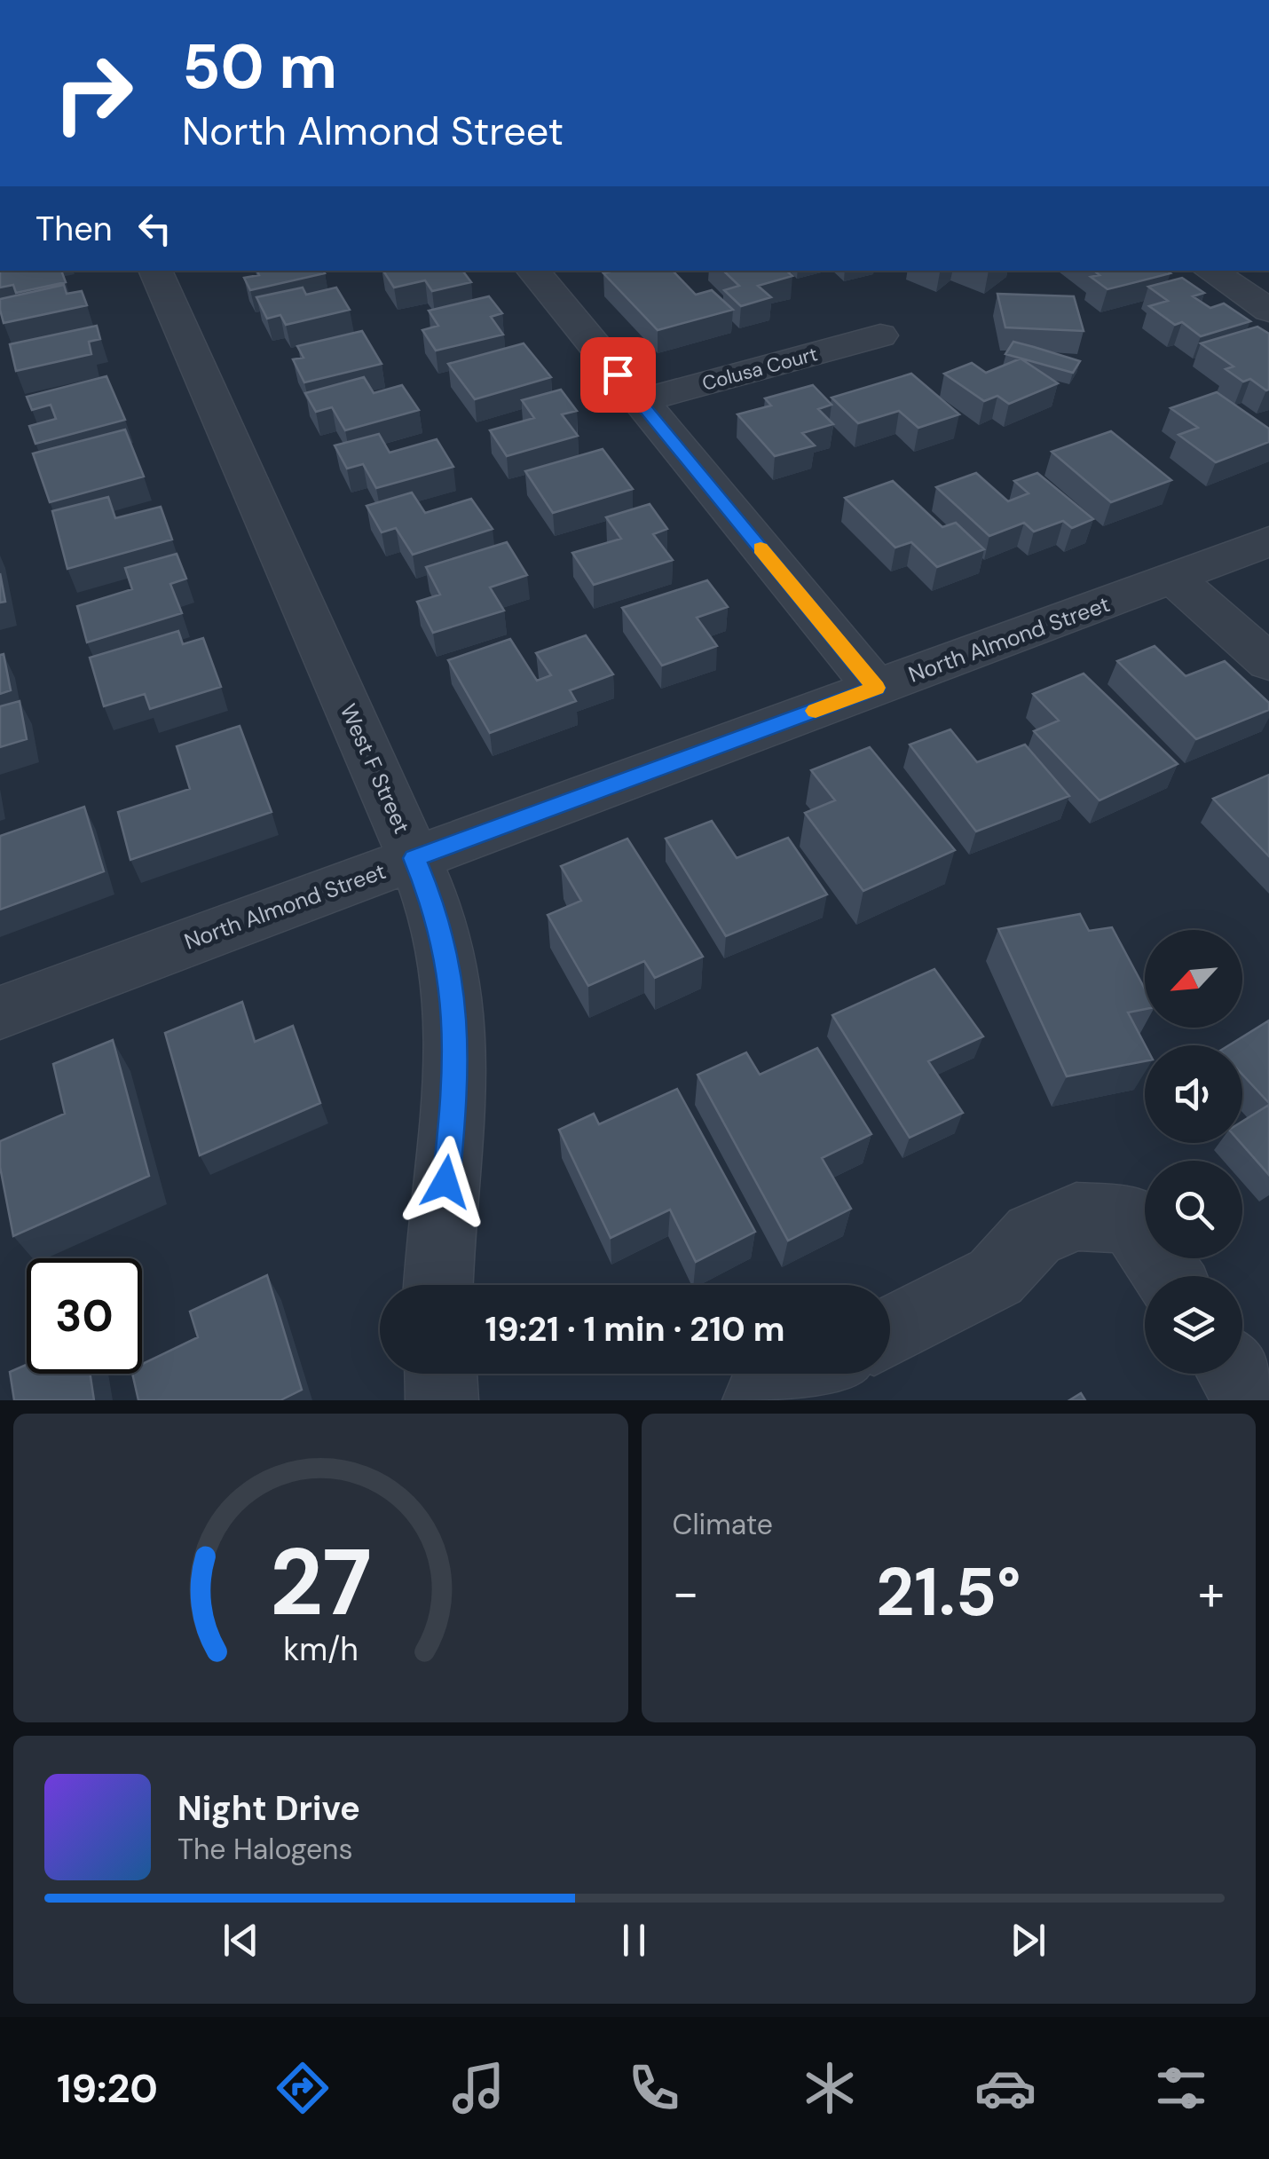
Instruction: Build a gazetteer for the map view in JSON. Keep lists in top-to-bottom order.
{
  "streets": {
    "street": ["Colusa Court", "North Almond Street", "West F Street"]
  },
  "crossings": [
    ["North Almond Street", "West F Street"]
  ],
  "north": "bottom left",
  "page": {
    "turn": ["50 m", "North Almond Street"],
    "then": "Then",
    "limit": "30",
    "trip": "19:21 · 1 min · 210 m",
    "tile": "Climate",
    "heat": ["−", "21.5°", "+"],
    "song": ["Night Drive", "The Halogens"],
    "tabs": "19:20",
    "gauge": ["27", "km/h"]
  }
}
